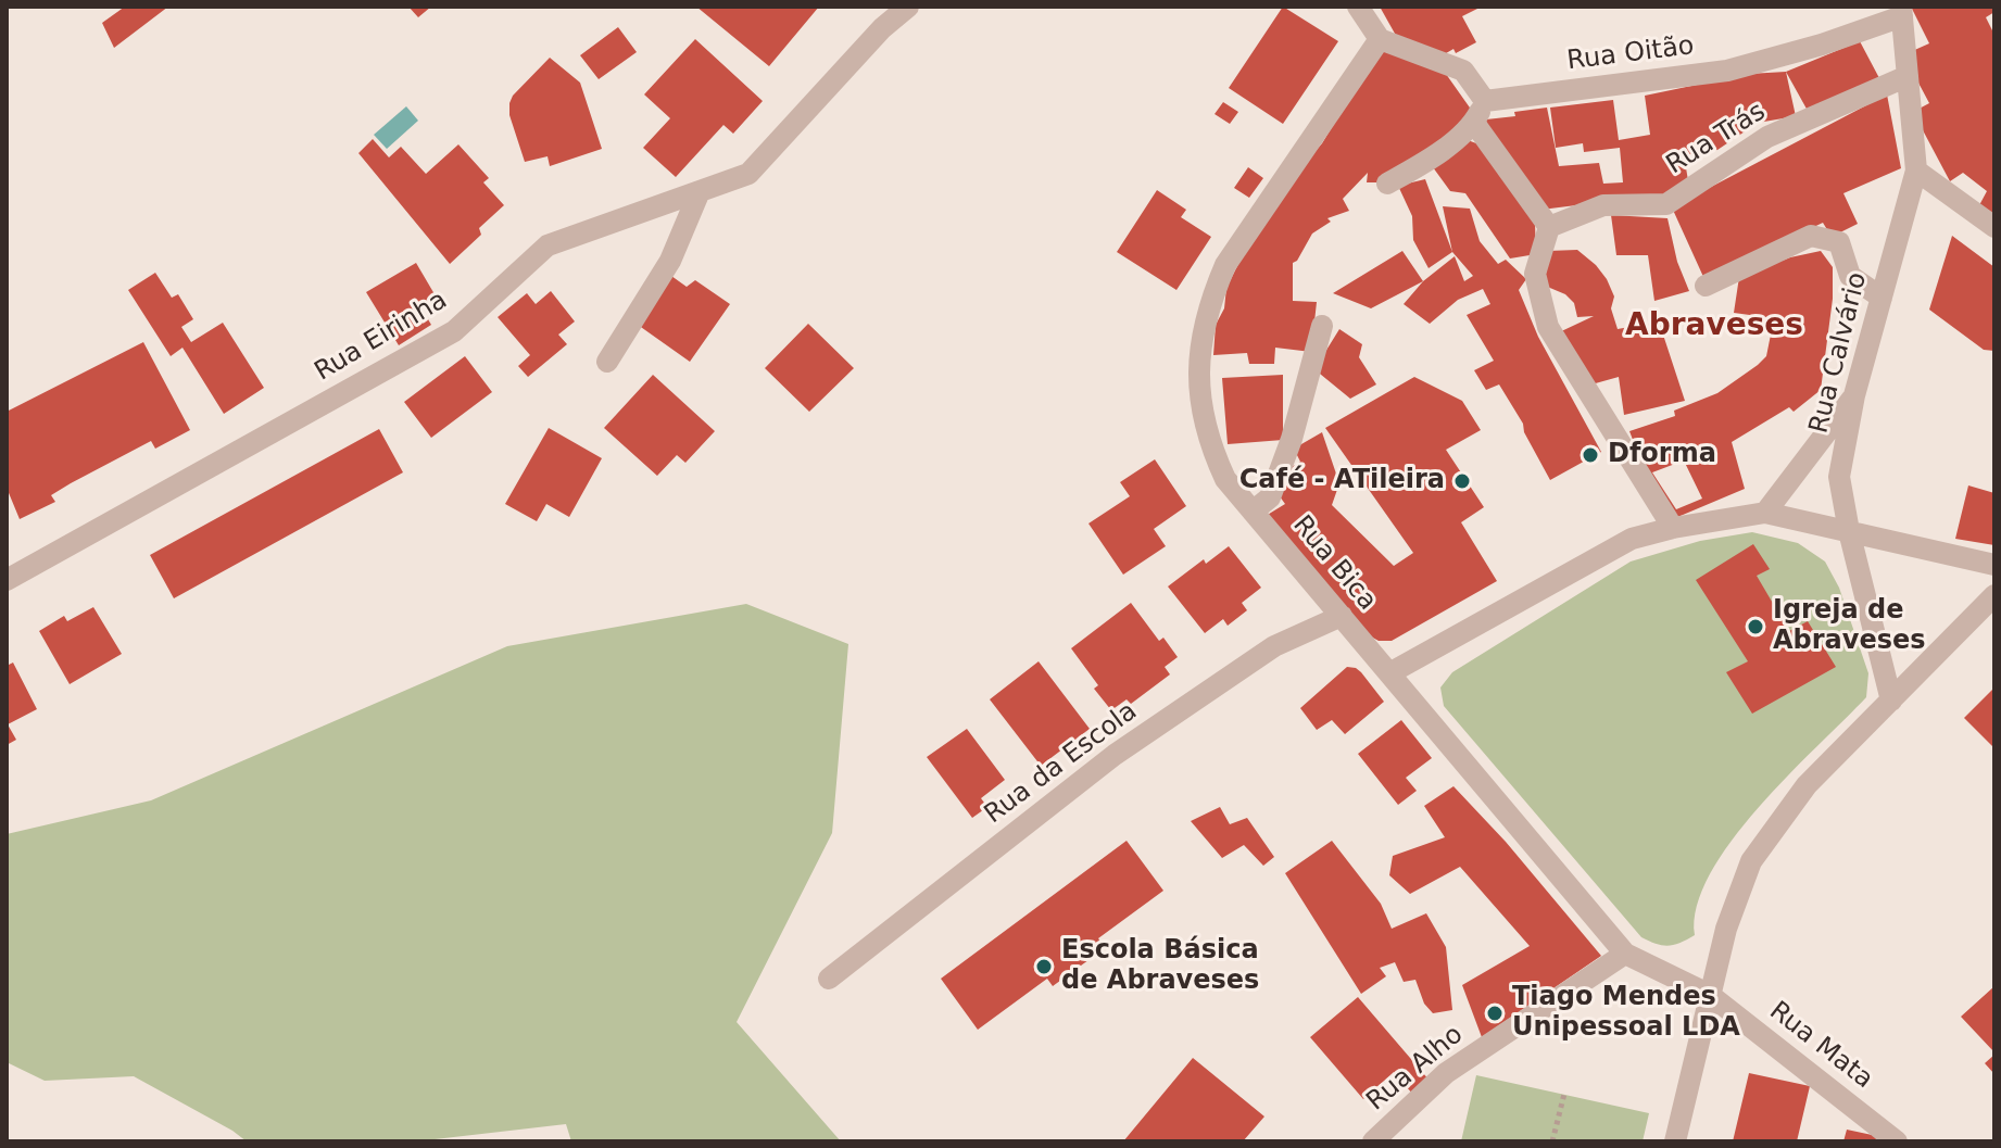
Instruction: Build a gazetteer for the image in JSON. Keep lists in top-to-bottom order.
{
  "streets": {
    "street": [
      "Rua Oitão",
      "Rua Trás",
      "Rua Eirinha",
      "Rua Calvário",
      "Rua Bica",
      "Rua da Escola",
      "Rua Mata",
      "Rua Alho"
    ]
  },
  "crossings": [
    ["Rua Oitão", "Rua Calvário"],
    ["Rua Trás", "Rua Calvário"],
    ["Rua Bica", "Rua da Escola"],
    ["Rua Bica", "Rua Mata"],
    ["Rua Bica", "Rua Alho"]
  ],
  "districts": ["Abraveses"],
  "places": [
    "Dforma",
    "Café - ATileira",
    "Igreja de Abraveses",
    "Escola Básica de Abraveses",
    "Tiago Mendes Unipessoal LDA"
  ]
}
